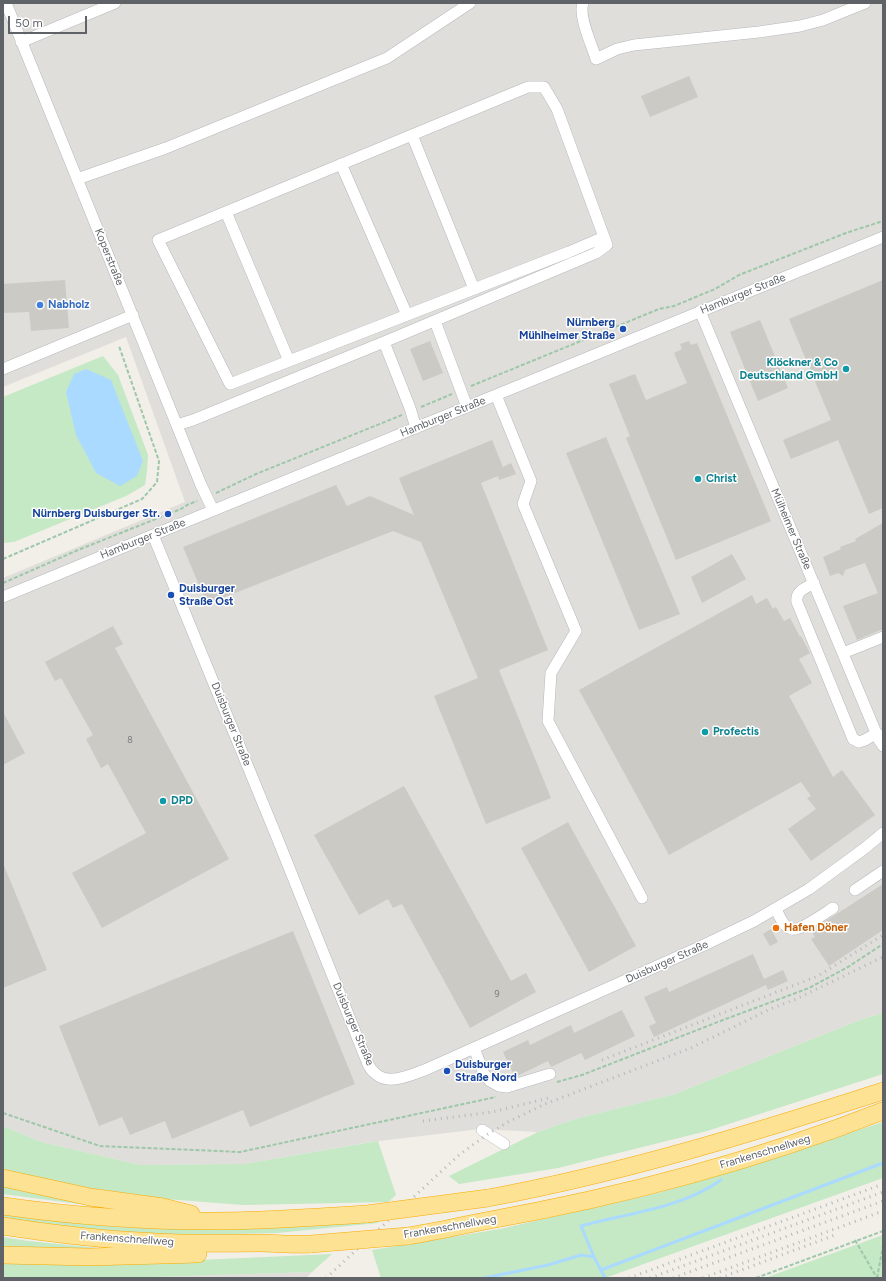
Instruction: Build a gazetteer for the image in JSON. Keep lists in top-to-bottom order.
{
  "streets": {
    "highway": ["Frankenschnellweg"],
    "street": [
      "Koperstraße",
      "Hamburger Straße",
      "Mülheimer Straße",
      "Duisburger Straße"
    ]
  },
  "crossings": [
    ["Koperstraße", "Hamburger Straße"],
    ["Hamburger Straße", "Mülheimer Straße"],
    ["Hamburger Straße", "Duisburger Straße"]
  ],
  "places": [
    "Nabholz",
    "Nürnberg Mühlheimer Straße",
    "Klöckner & Co Deutschland GmbH",
    "Christ",
    "Nürnberg Duisburger Str.",
    "Duisburger Straße Ost",
    "Profectis",
    "DPD",
    "Hafen Döner",
    "Duisburger Straße Nord"
  ],
  "house_numbers": ["8", "9"],
  "scale_bar": "50 m"
}
